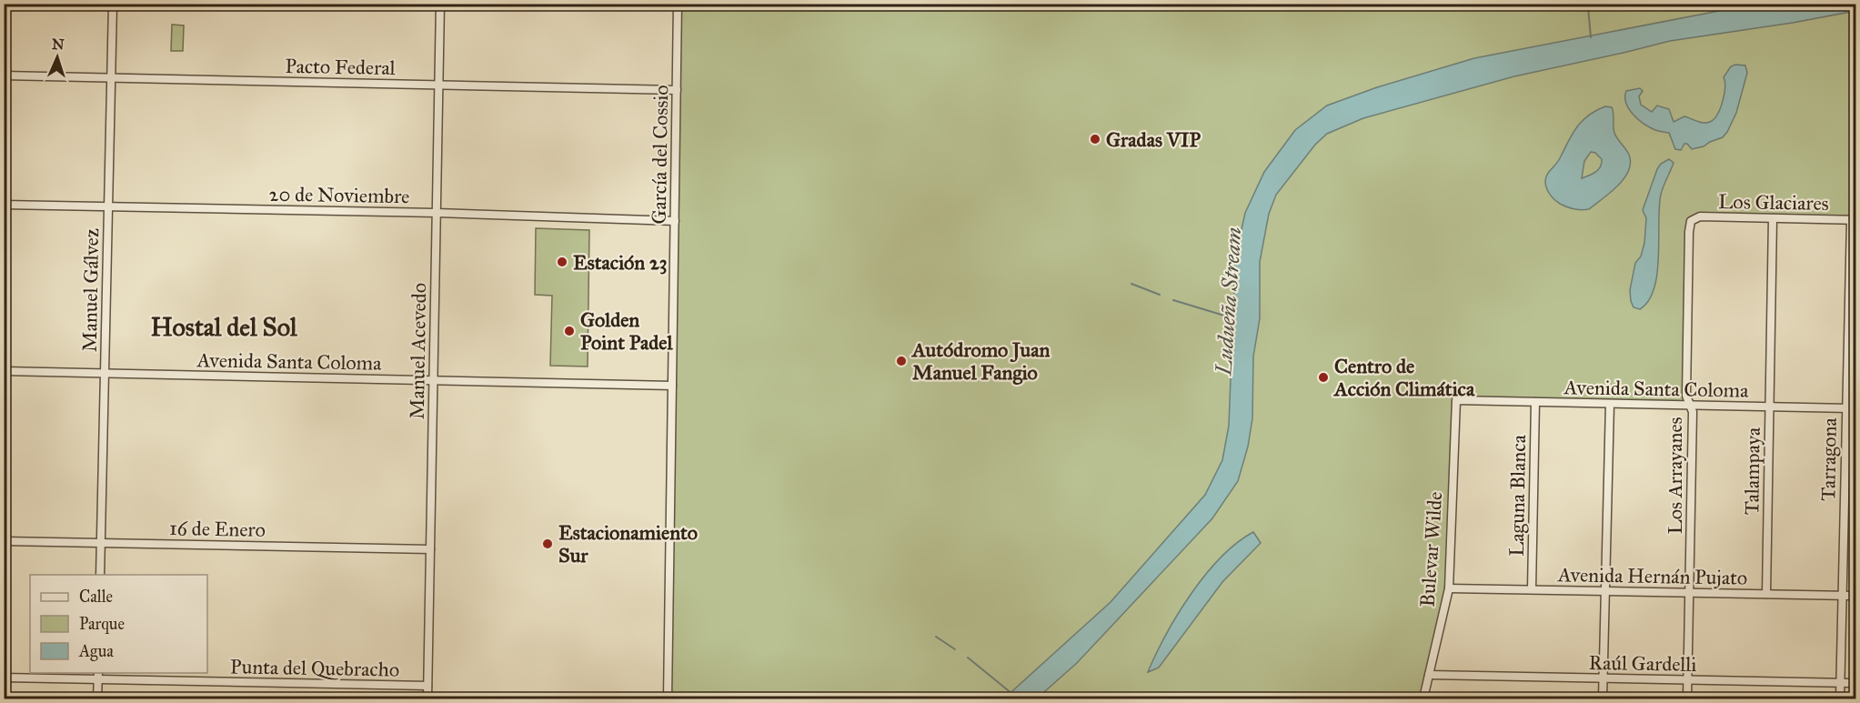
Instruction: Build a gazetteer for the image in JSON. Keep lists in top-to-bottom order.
{
  "streets": {
    "street": [
      "Pacto Federal",
      "García del Cossio",
      "20 de Noviembre",
      "Los Glaciares",
      "Manuel Gálvez",
      "Manuel Acevedo",
      "Avenida Santa Coloma",
      "Tarragona",
      "Talampaya",
      "Los Arrayanes",
      "Laguna Blanca",
      "16 de Enero",
      "Bulevar Wilde",
      "Avenida Hernán Pujato",
      "Raúl Gardelli",
      "Punta del Quebracho"
    ]
  },
  "crossings": [
    ["Pacto Federal", "García del Cossio"],
    ["Pacto Federal", "Manuel Gálvez"],
    ["Pacto Federal", "Manuel Acevedo"],
    ["García del Cossio", "20 de Noviembre"],
    ["García del Cossio", "Avenida Santa Coloma"],
    ["20 de Noviembre", "Manuel Gálvez"],
    ["20 de Noviembre", "Manuel Acevedo"],
    ["Los Glaciares", "Tarragona"],
    ["Los Glaciares", "Talampaya"],
    ["Los Glaciares", "Los Arrayanes"],
    ["Manuel Gálvez", "Avenida Santa Coloma"],
    ["Manuel Gálvez", "16 de Enero"],
    ["Manuel Acevedo", "Avenida Santa Coloma"],
    ["Manuel Acevedo", "16 de Enero"],
    ["Manuel Acevedo", "Punta del Quebracho"],
    ["Avenida Santa Coloma", "Tarragona"],
    ["Avenida Santa Coloma", "Talampaya"],
    ["Avenida Santa Coloma", "Los Arrayanes"],
    ["Avenida Santa Coloma", "Laguna Blanca"],
    ["Avenida Santa Coloma", "Bulevar Wilde"],
    ["Tarragona", "Avenida Hernán Pujato"],
    ["Tarragona", "Raúl Gardelli"],
    ["Talampaya", "Avenida Hernán Pujato"],
    ["Los Arrayanes", "Avenida Hernán Pujato"],
    ["Los Arrayanes", "Raúl Gardelli"],
    ["Laguna Blanca", "Avenida Hernán Pujato"],
    ["Bulevar Wilde", "Avenida Hernán Pujato"],
    ["Bulevar Wilde", "Raúl Gardelli"]
  ],
  "districts": ["Hostal del Sol"],
  "water": ["Ludueña Stream"],
  "places": [
    "Gradas VIP",
    "Estación 23",
    "Golden Point Padel",
    "Autódromo Juan Manuel Fangio",
    "Centro de Acción Climática",
    "Estacionamiento Sur"
  ],
  "legend": ["Calle", "Parque", "Agua"],
  "north": "top"
}
